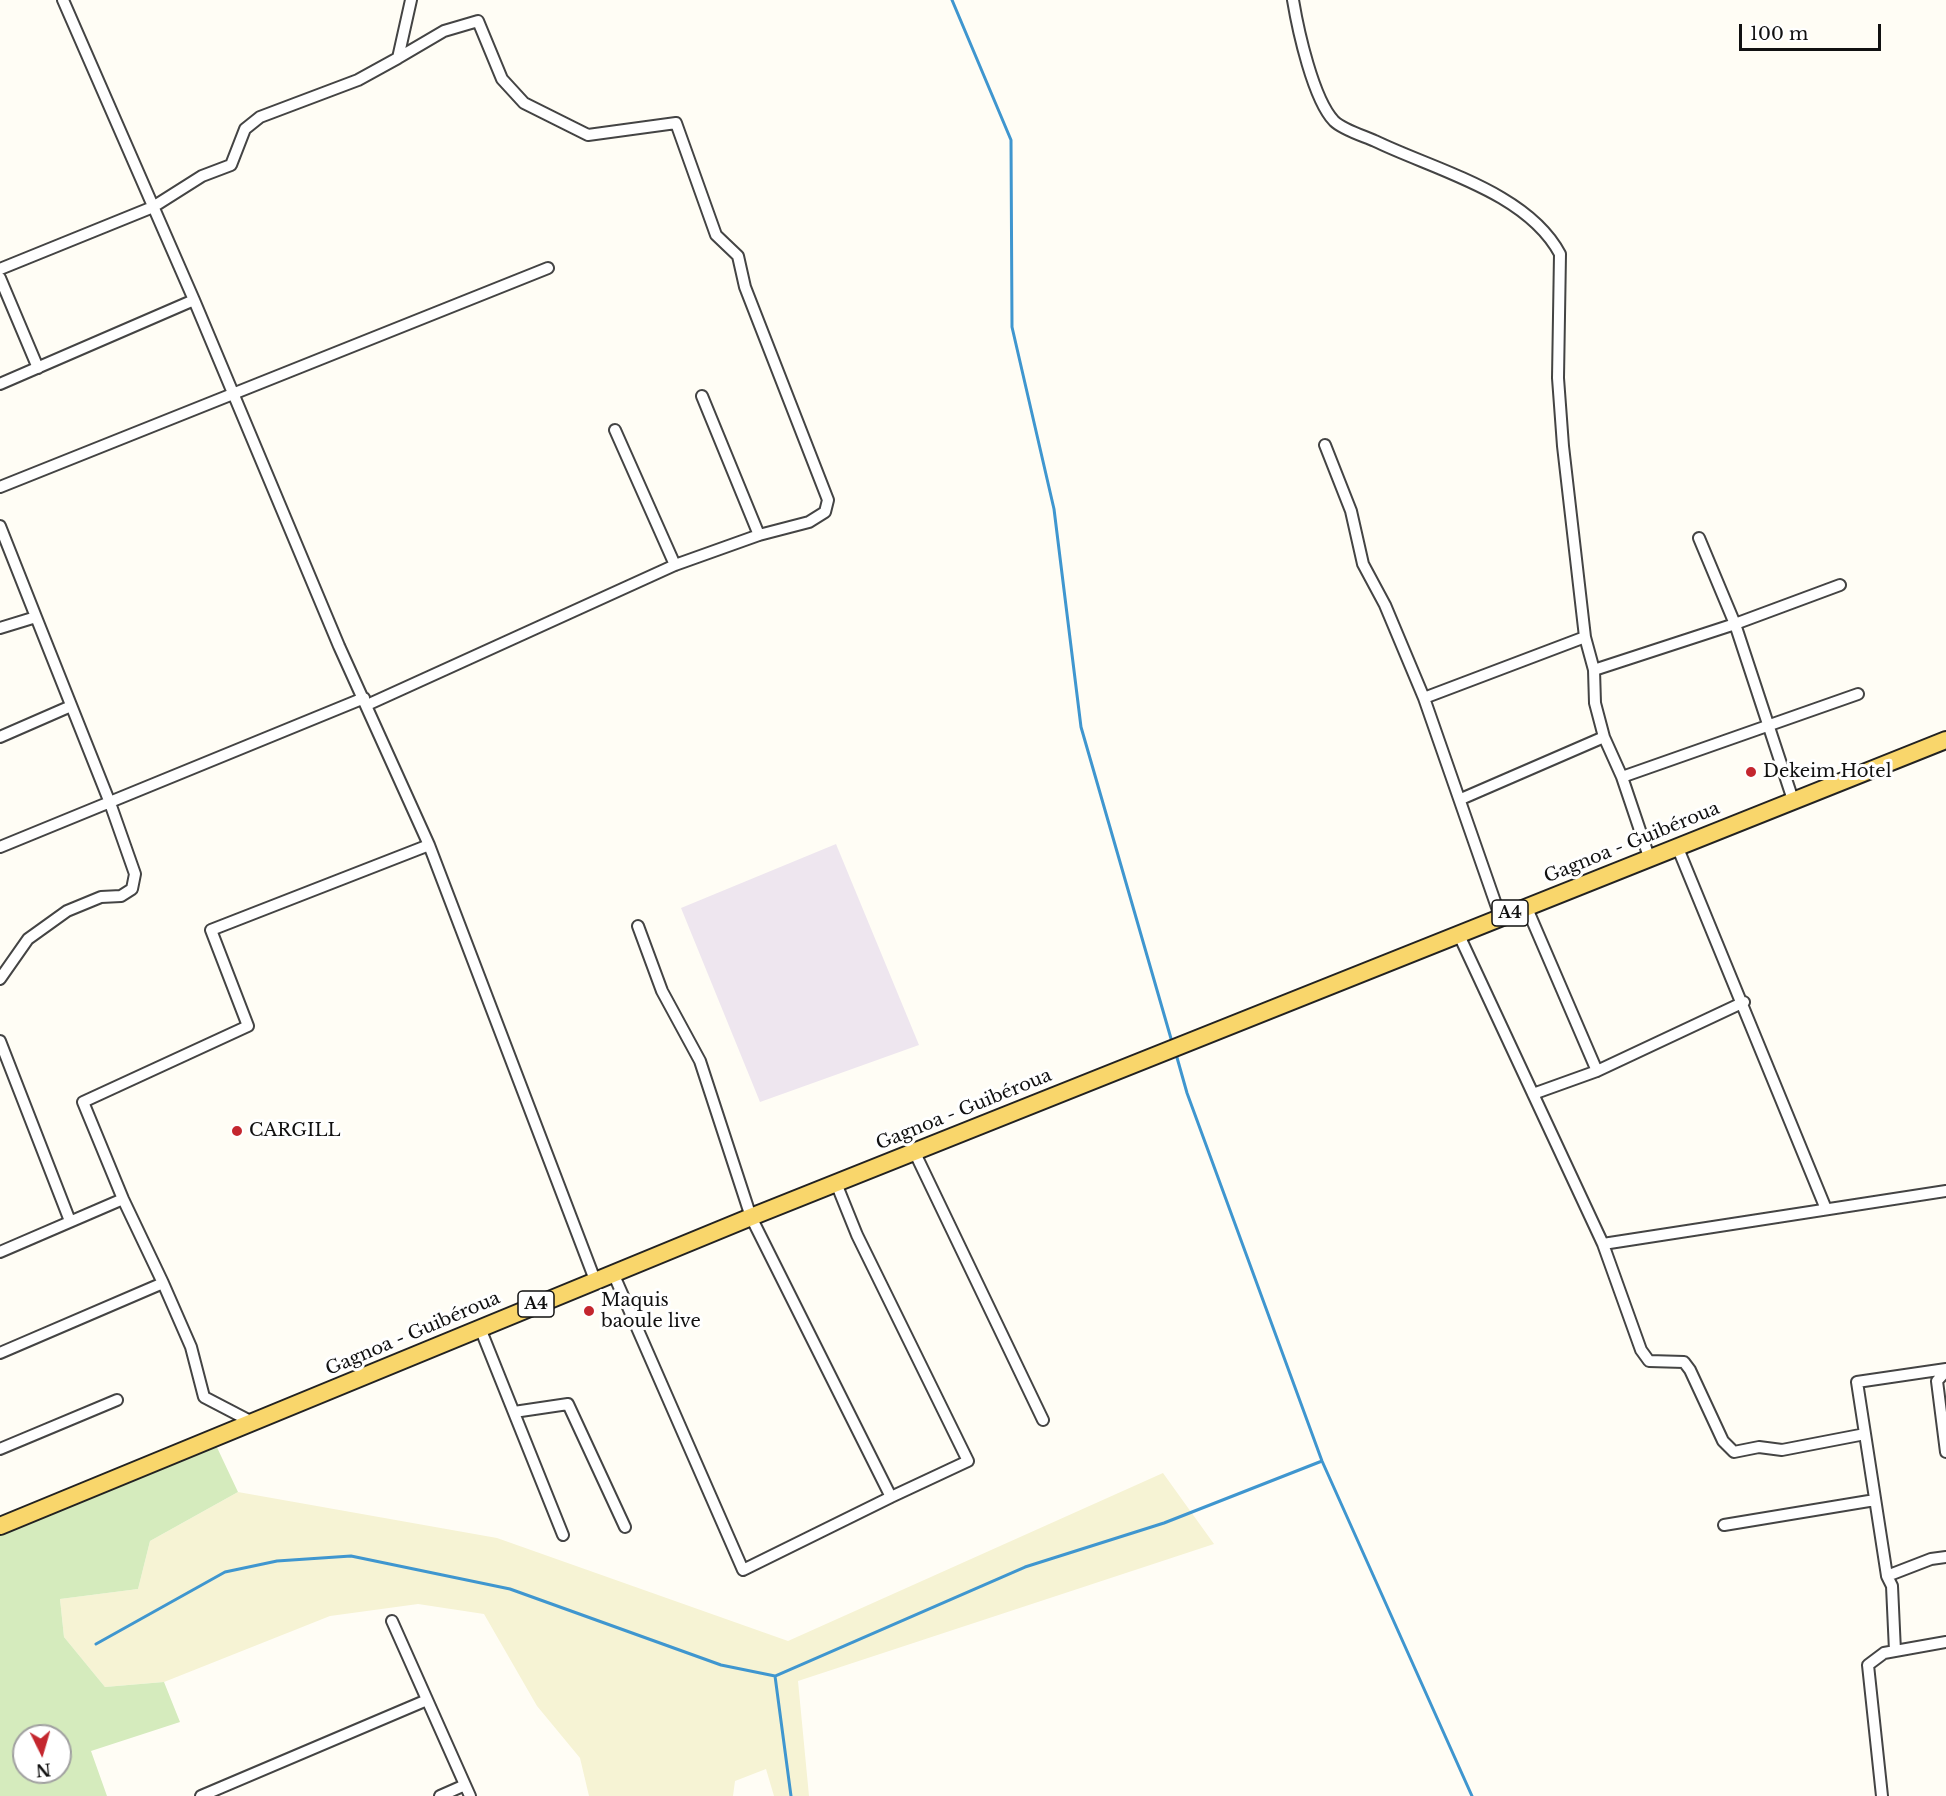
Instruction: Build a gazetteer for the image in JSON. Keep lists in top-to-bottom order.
{
  "streets": {
    "main road": ["Gagnoa - Guibéroua", "A4"]
  },
  "places": ["Dekeim Hotel", "CARGILL", "Maquis baoule live"],
  "scale_bar": "100 m",
  "north": "bottom"
}
